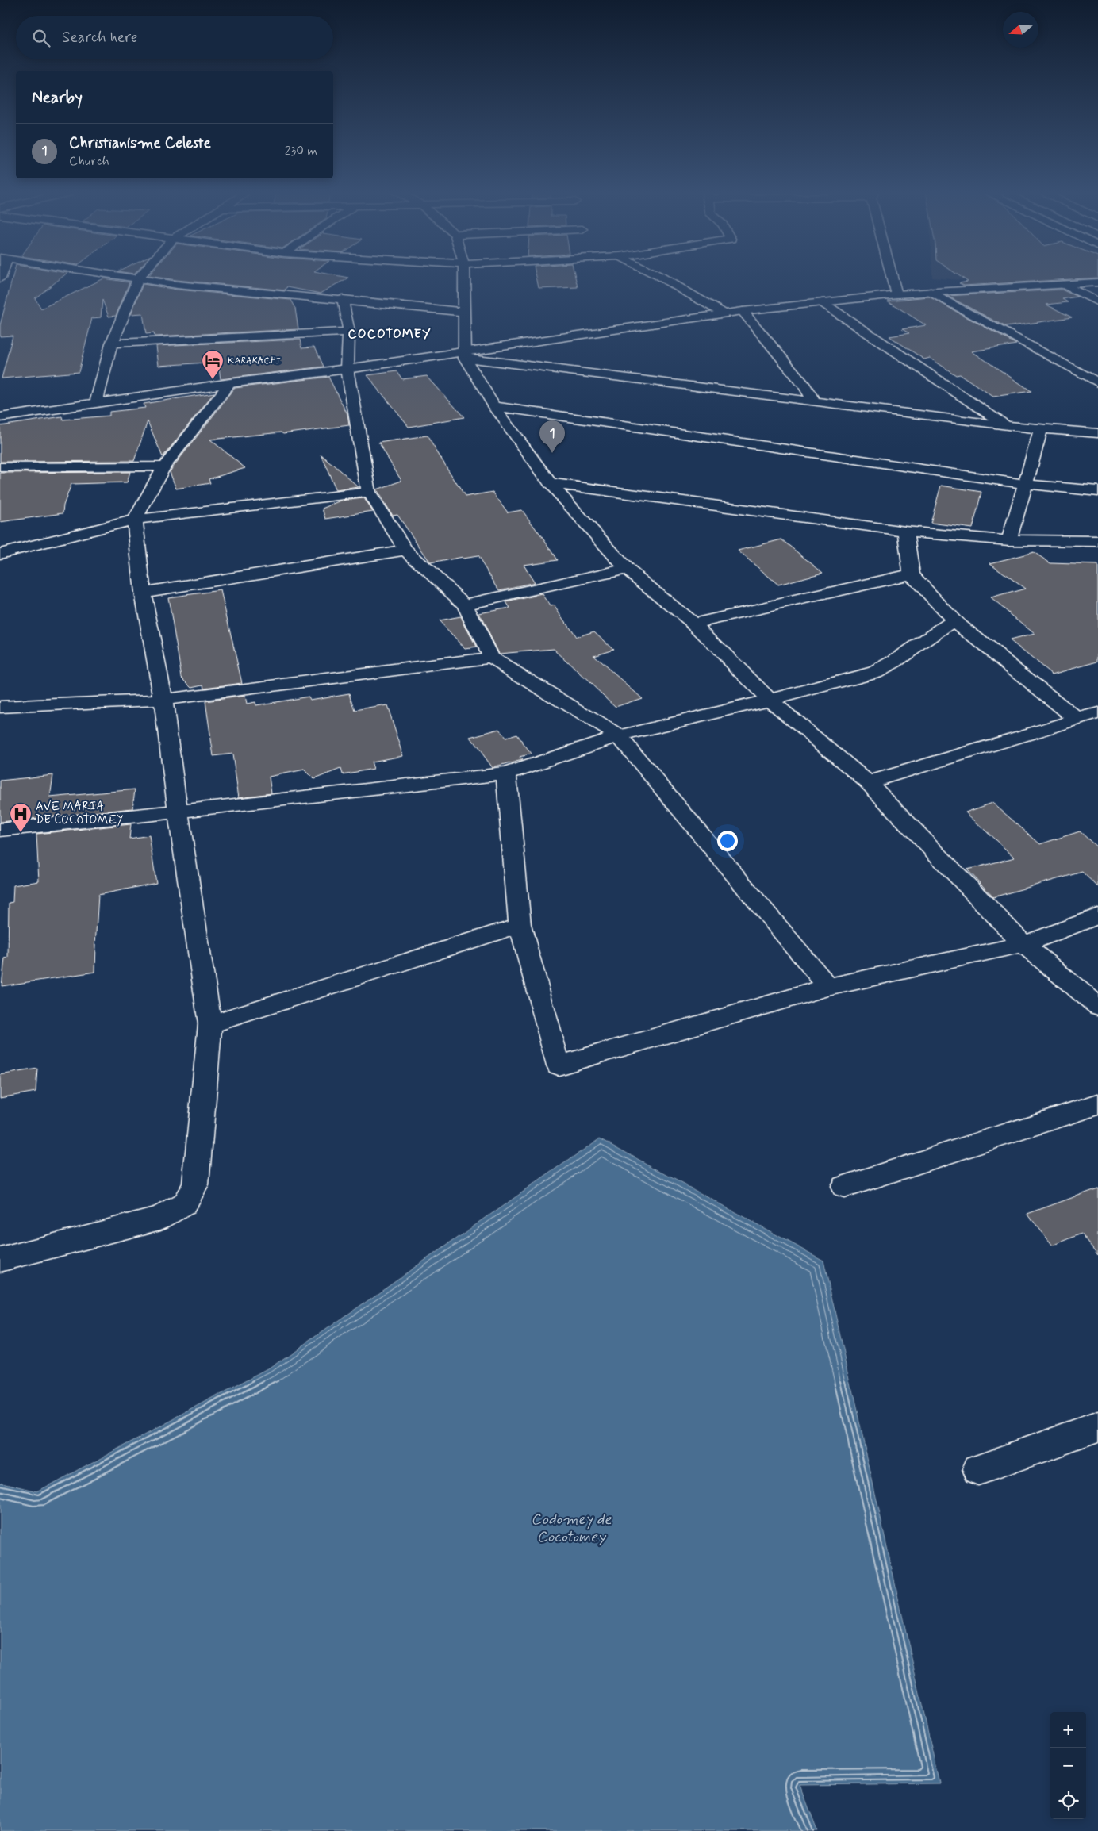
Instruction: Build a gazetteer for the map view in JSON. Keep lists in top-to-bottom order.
{
  "districts": ["COCOTOMEY"],
  "water": ["Codomey de Cocotomey"],
  "places": {
    "hotel": ["KARAKACHI"],
    "hospital": ["AVE MARIA DE COCOTOMEY"]
  },
  "north": "left",
  "page": {
    "search": "Search here",
    "heading": "Nearby",
    "list": [
      {
        "mark": "1",
        "name": "Christianisme Celeste",
        "note": "Church",
        "value": "230 m"
      }
    ],
    "pins": "1",
    "map_buttons": ["+", "−"]
  }
}
